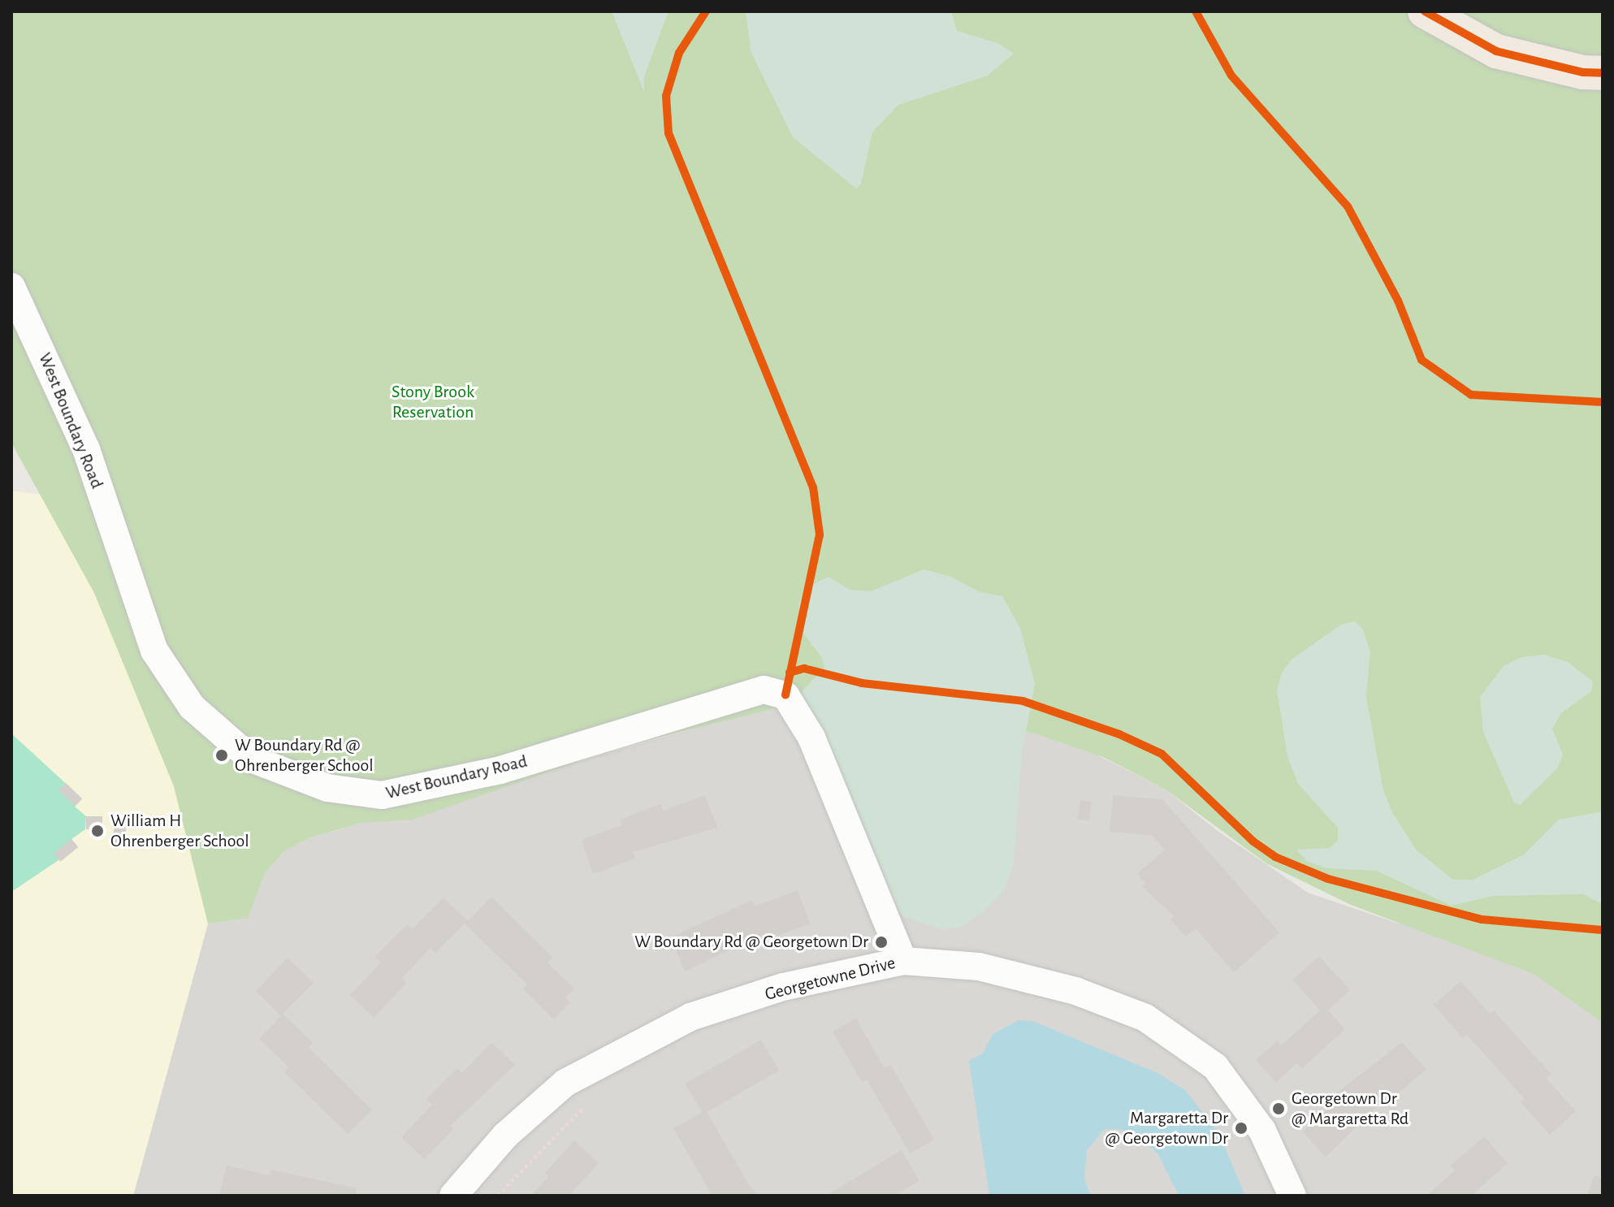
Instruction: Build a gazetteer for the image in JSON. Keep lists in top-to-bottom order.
{
  "streets": {
    "street": ["West Boundary Road", "Georgetowne Drive"]
  },
  "crossings": [
    ["West Boundary Road", "Georgetowne Drive"]
  ],
  "parks": ["Stony Brook Reservation"],
  "places": [
    "W Boundary Rd @ Ohrenberger School",
    "William H Ohrenberger School",
    "W Boundary Rd @ Georgetown Dr",
    "Georgetown Dr @ Margaretta Rd",
    "Margaretta Dr @ Georgetown Dr"
  ]
}
